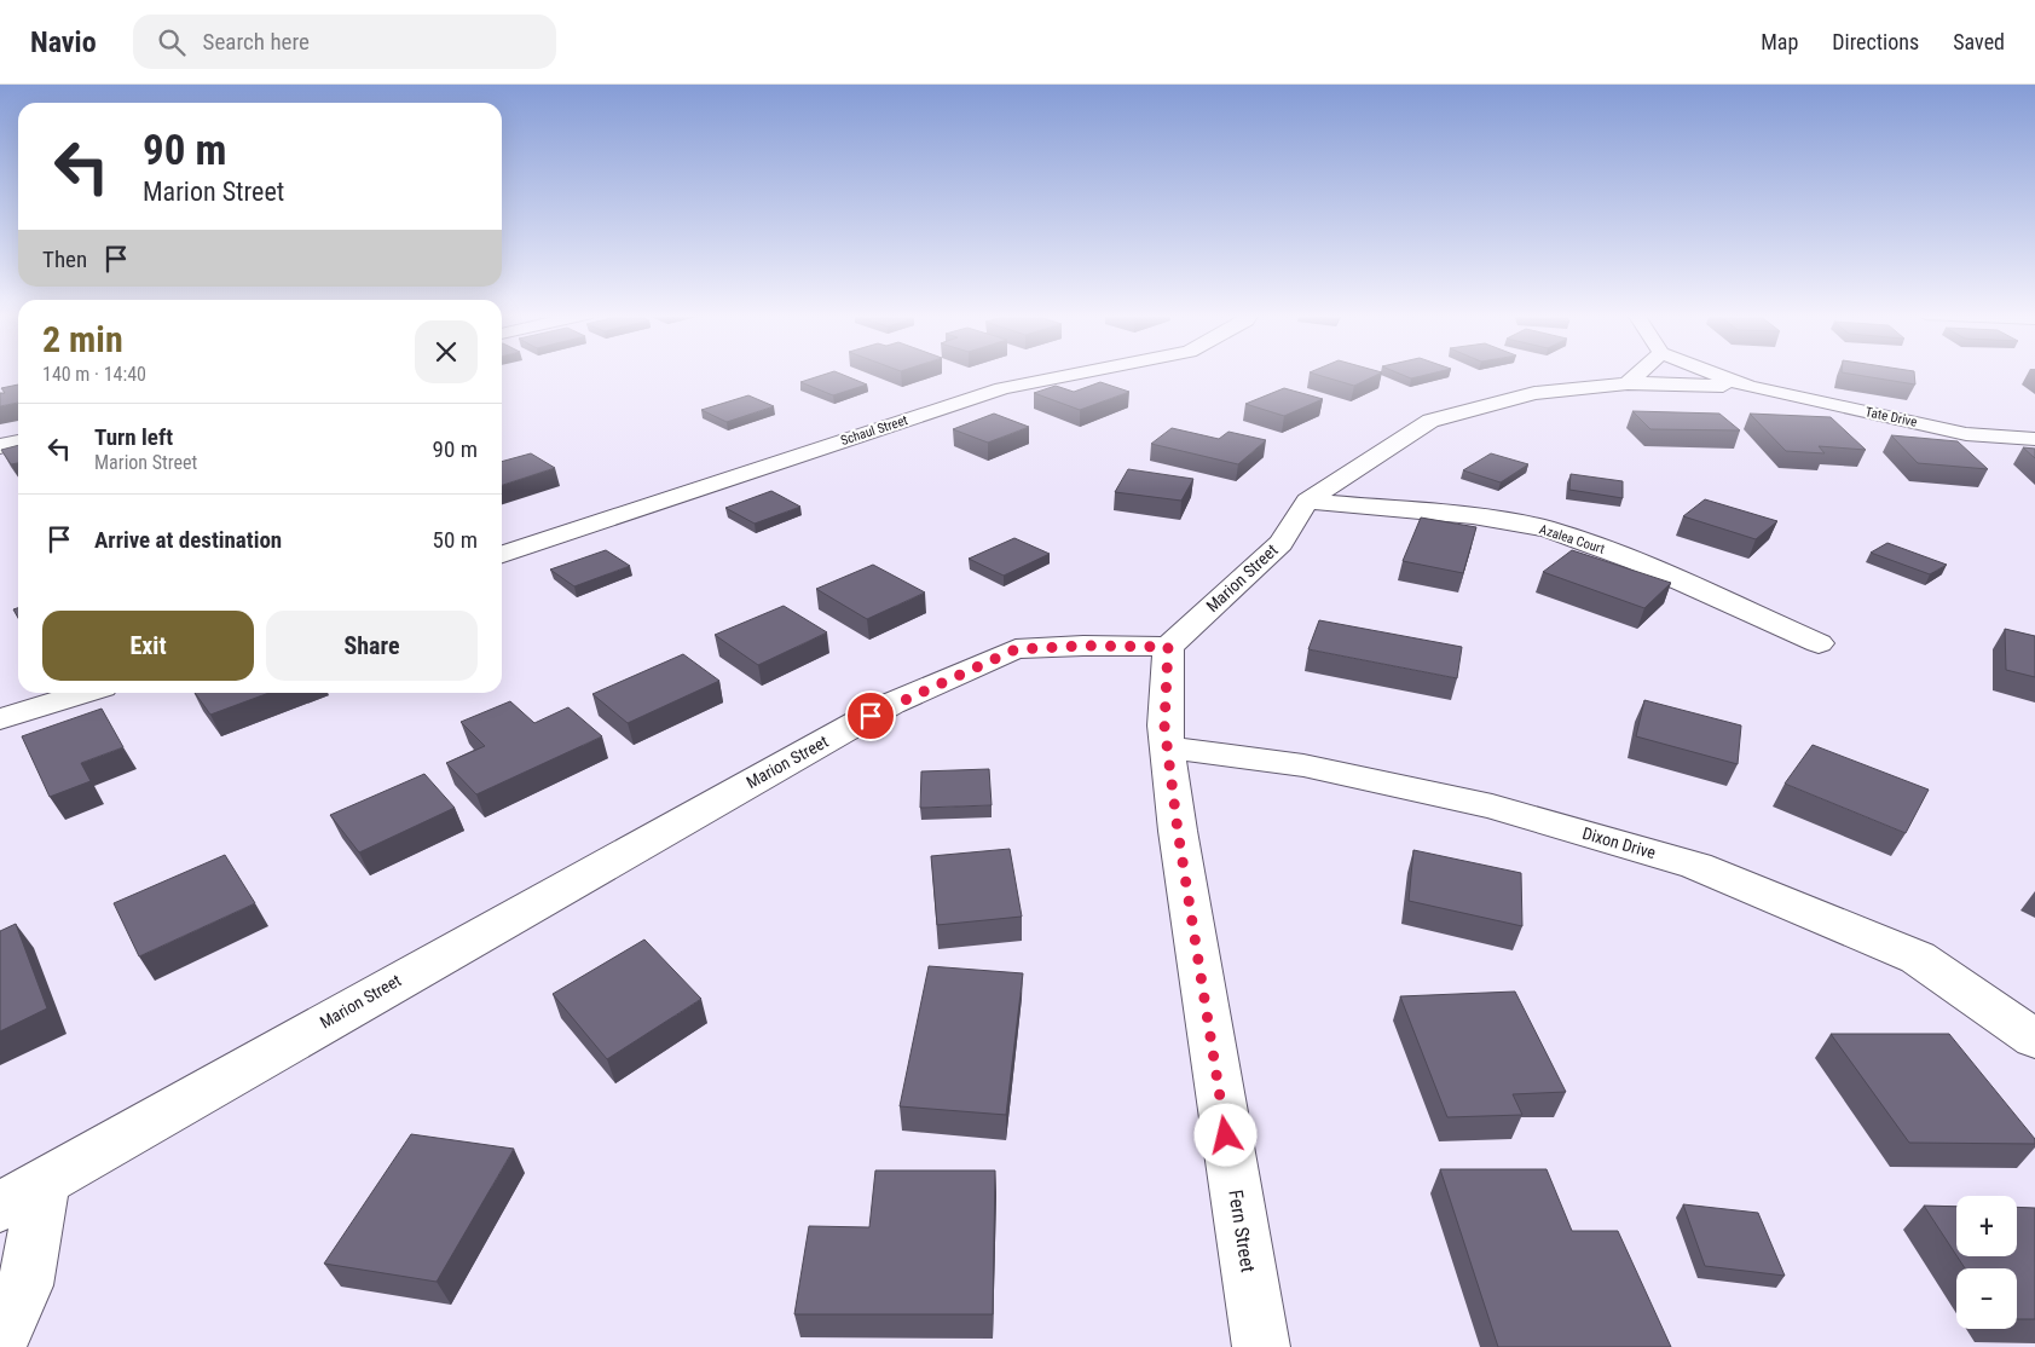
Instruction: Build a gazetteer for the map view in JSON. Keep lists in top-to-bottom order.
{
  "streets": {
    "street": [
      "Tate Drive",
      "Schaul Street",
      "Azalea Court",
      "Marion Street",
      "Dixon Drive",
      "Fern Street"
    ]
  },
  "crossings": [
    ["Tate Drive", "Marion Street"],
    ["Azalea Court", "Marion Street"],
    ["Marion Street", "Fern Street"],
    ["Dixon Drive", "Fern Street"]
  ],
  "page": {
    "header": "Navio",
    "search": "Search here",
    "nav": ["Map", "Directions", "Saved"],
    "turn": ["90 m", "Marion Street"],
    "then": "Then",
    "heading": ["2 min", "140 m · 14:40"],
    "list": [
      {
        "name": "Turn left",
        "note": "Marion Street",
        "value": "90 m"
      },
      {
        "name": "Arrive at destination",
        "value": "50 m"
      }
    ],
    "buttons": ["Exit", "Share"],
    "map_buttons": ["+", "−"]
  }
}
